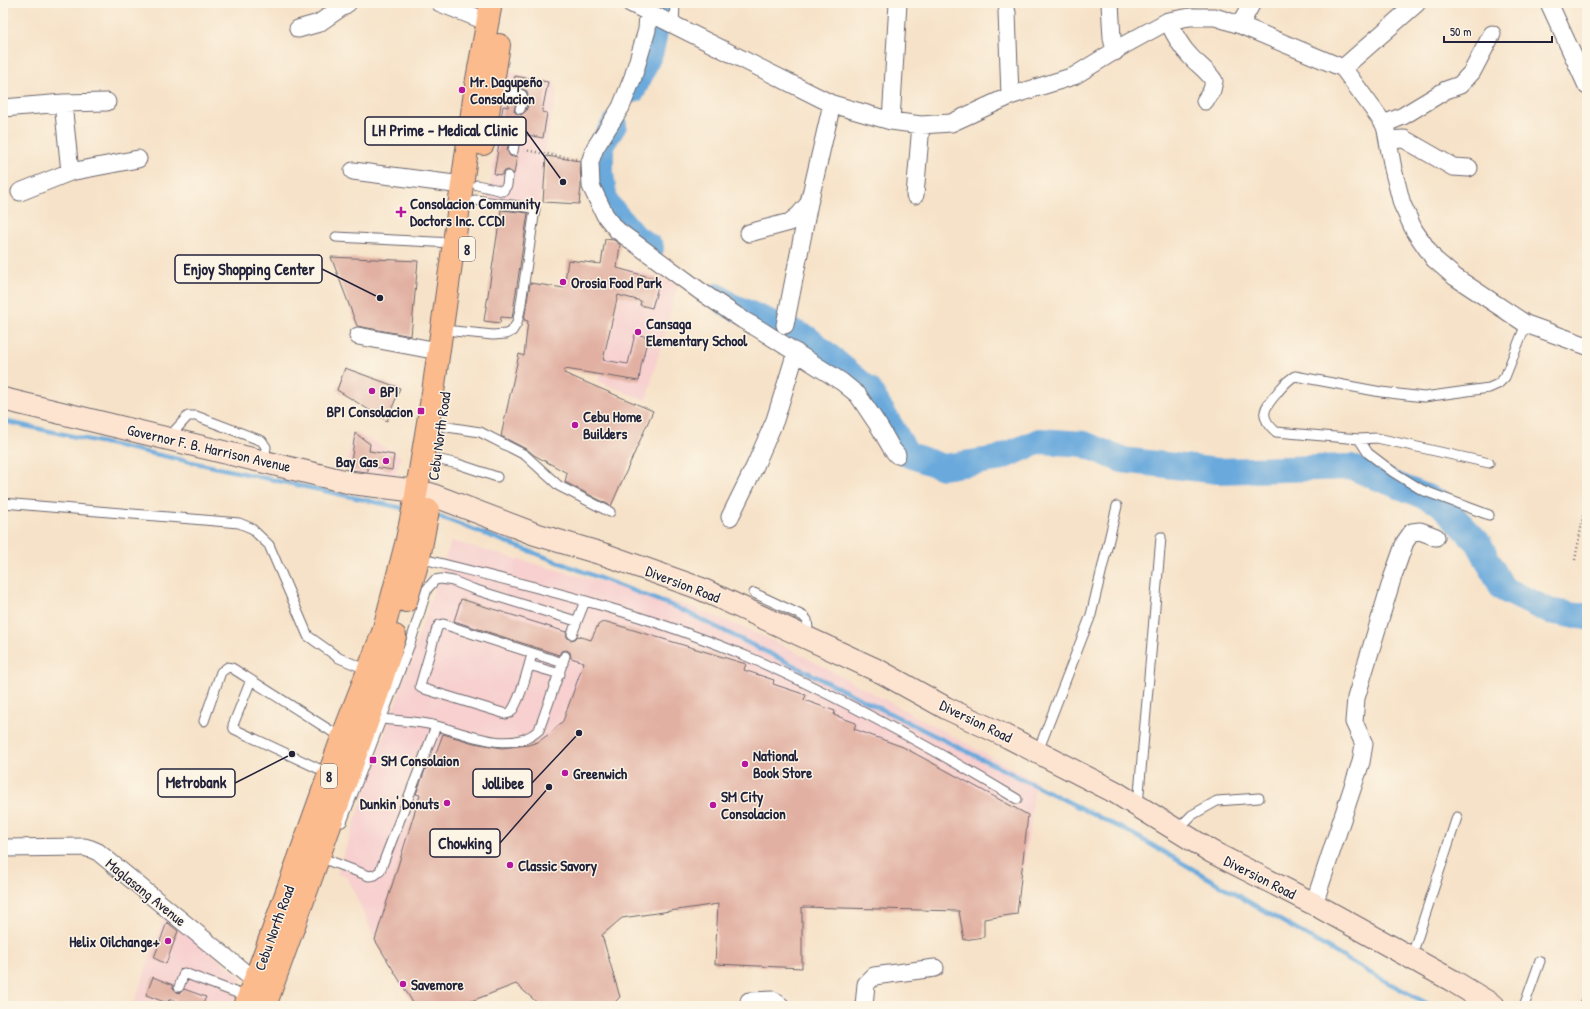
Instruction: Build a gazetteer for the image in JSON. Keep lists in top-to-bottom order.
{
  "streets": {
    "main road": ["8", "Cebu North Road"],
    "street": ["Governor F. B. Harrison Avenue", "Diversion Road", "Maglasang Avenue"]
  },
  "crossings": [
    ["Cebu North Road", "Governor F. B. Harrison Avenue"],
    ["Cebu North Road", "Diversion Road"],
    ["Cebu North Road", "Maglasang Avenue"],
    ["Governor F. B. Harrison Avenue", "Diversion Road"]
  ],
  "places": {
    "other": [
      "Mr. Dagupeño Consolacion",
      "LH Prime - Medical Clinic",
      "Orosia Food Park",
      "Enjoy Shopping Center",
      "Cansaga Elementary School",
      "BPI",
      "Cebu Home Builders",
      "Bay Gas",
      "Jollibee",
      "Metrobank",
      "National Book Store",
      "Greenwich",
      "Chowking",
      "Dunkin' Donuts",
      "SM City Consolacion",
      "Classic Savory",
      "Helix Oilchange+",
      "Savemore"
    ],
    "health": ["Consolacion Community Doctors Inc. CCDI"],
    "transit": ["BPI Consolacion", "SM Consolaion"]
  },
  "scale_bar": "50 m"
}
